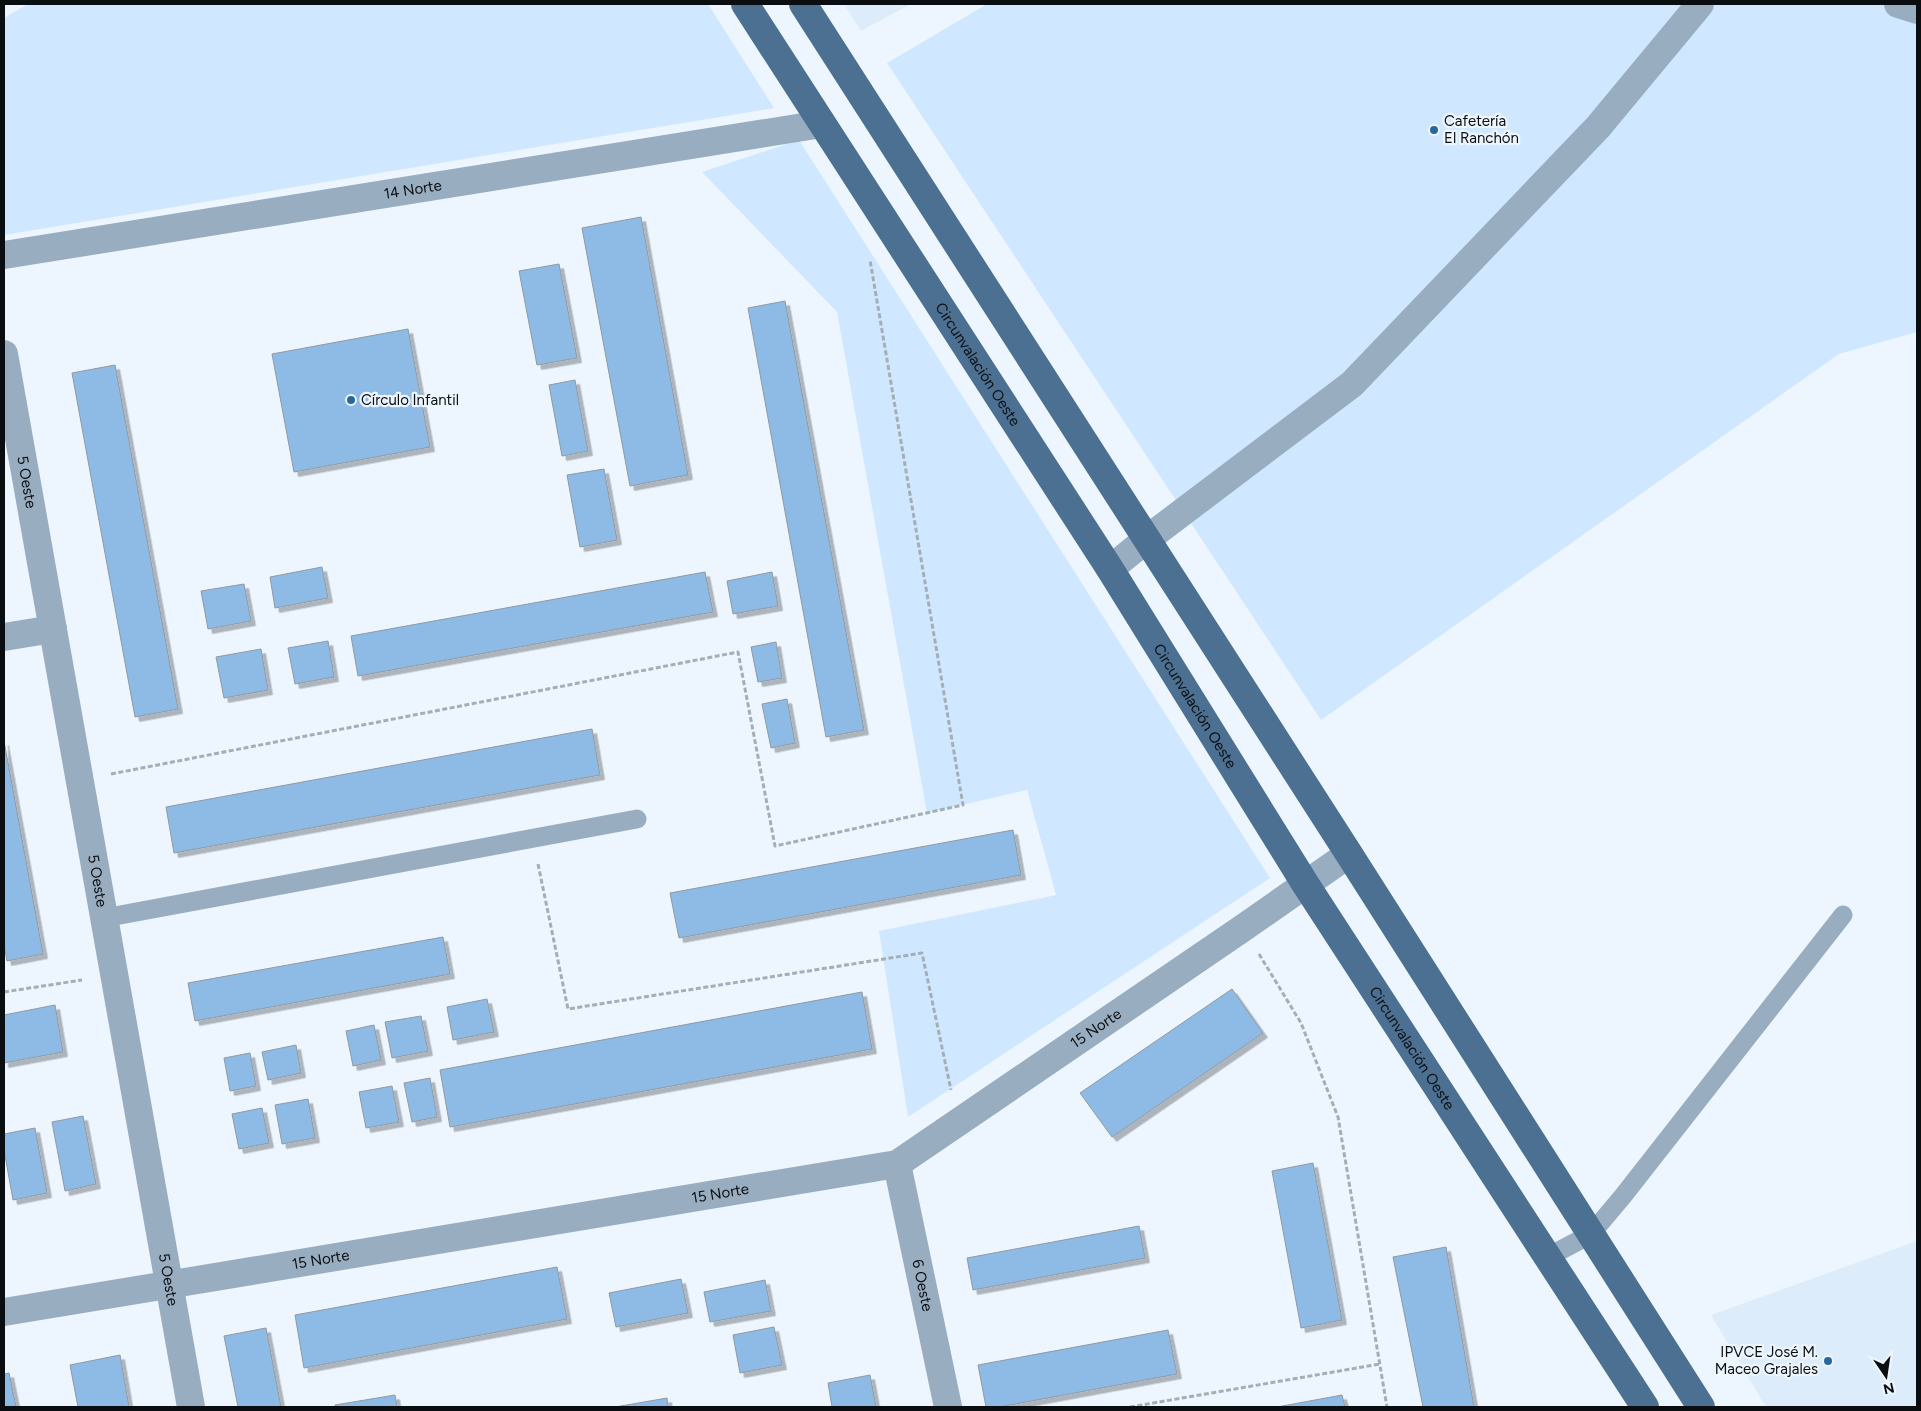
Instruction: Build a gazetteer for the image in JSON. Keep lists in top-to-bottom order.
{
  "streets": {
    "main road": ["Circunvalación Oeste"],
    "street": [
      "14 Norte",
      "5 Oeste",
      "15 Norte",
      "6 Oeste"
    ]
  },
  "crossings": [
    ["14 Norte", "Circunvalación Oeste"],
    ["Circunvalación Oeste", "15 Norte"],
    ["5 Oeste", "15 Norte"],
    ["15 Norte", "6 Oeste"]
  ],
  "places": ["Cafetería El Ranchón", "Círculo Infantil", "IPVCE José M. Maceo Grajales"],
  "north": "bottom"
}
